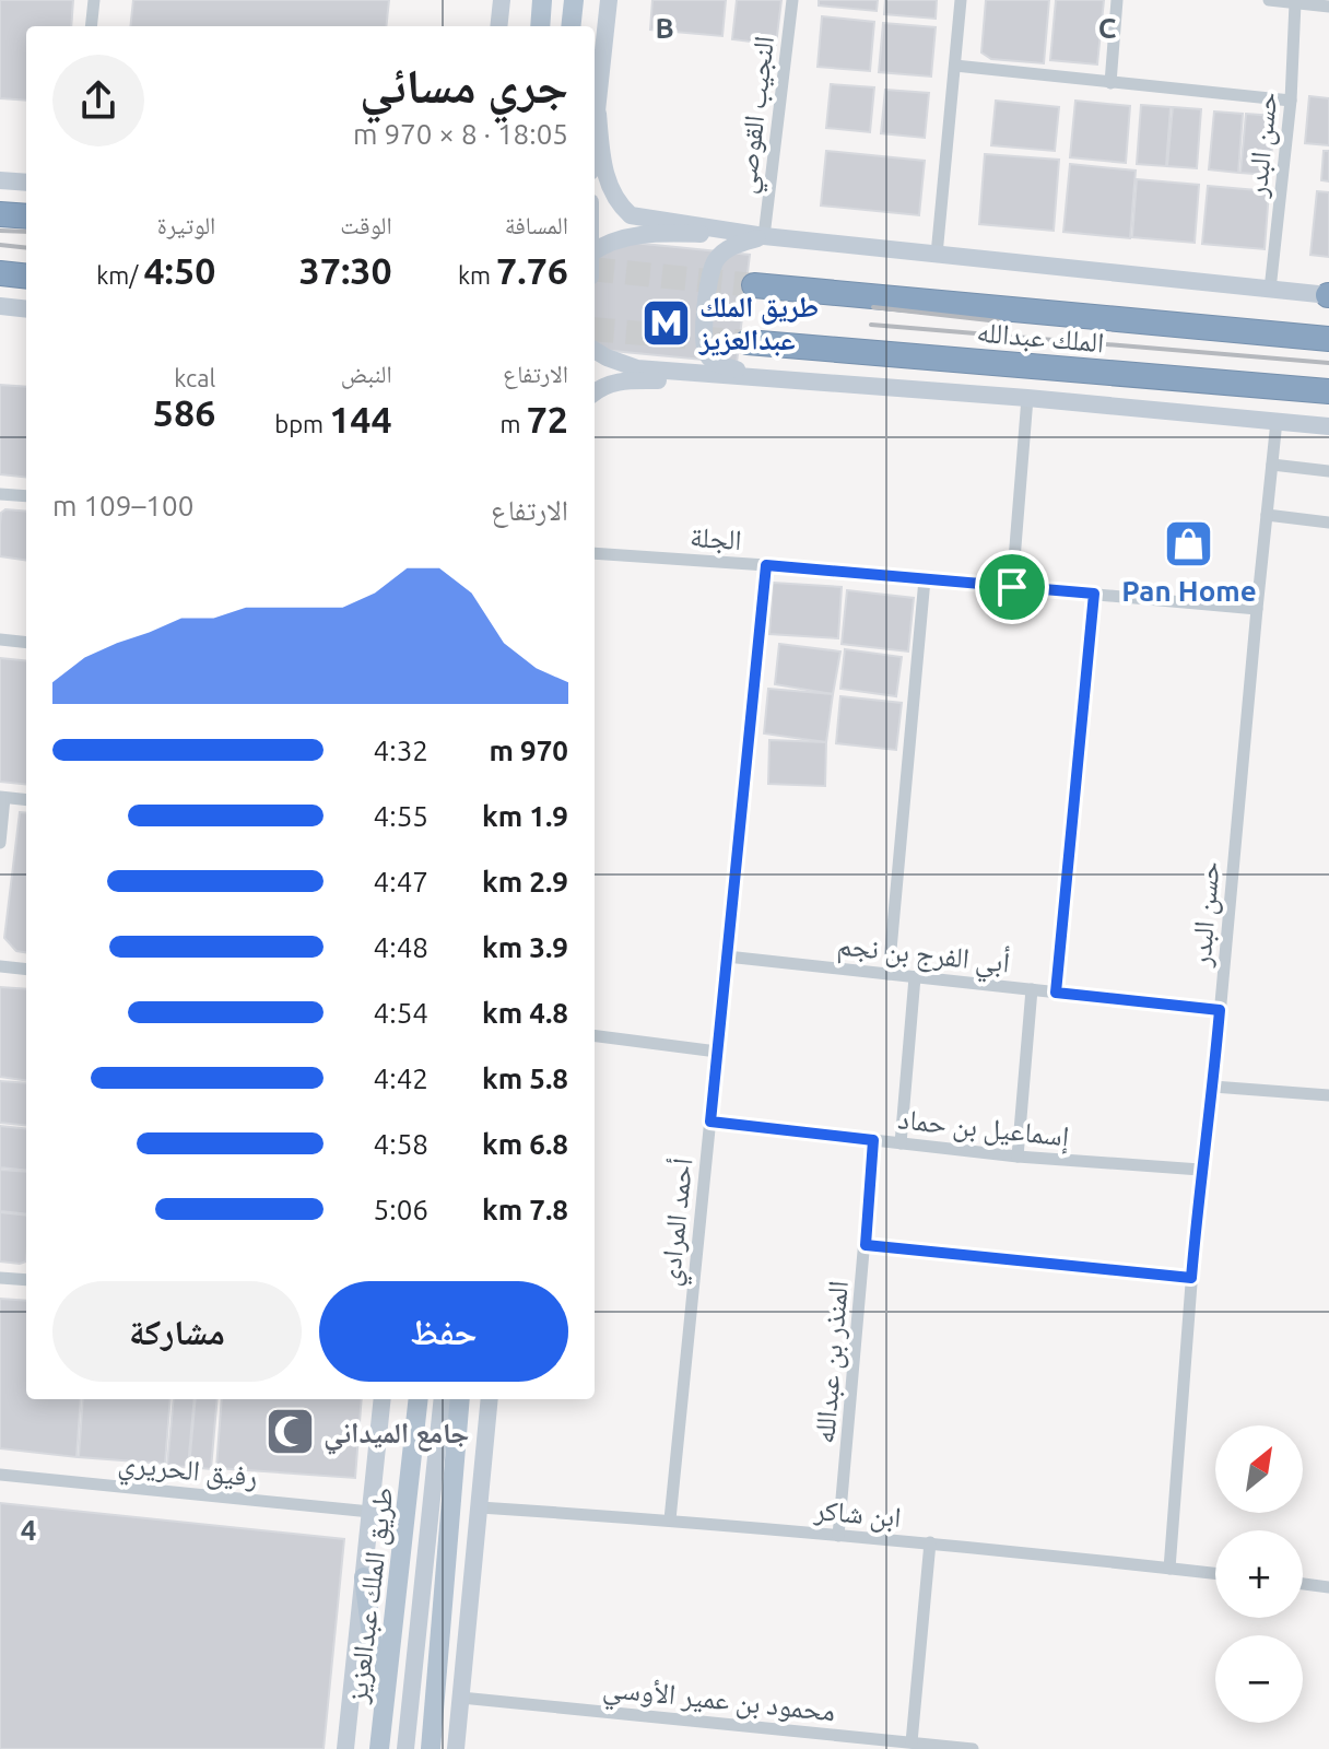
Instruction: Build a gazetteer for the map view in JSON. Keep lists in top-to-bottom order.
{
  "streets": {
    "highway": ["الملك عبدالله"],
    "main road": ["طريق الملك عبدالعزيز"],
    "street": [
      "النجيب القوصي",
      "حسن البدر",
      "الجلة",
      "أبي الفرج بن نجم",
      "إسماعيل بن حماد",
      "أحمد المرادي",
      "المنذر بن عبدالله",
      "رفيق الحريري",
      "ابن شاكر",
      "محمود بن عمير الأوسي"
    ]
  },
  "crossings": [
    ["حسن البدر", "الجلة"],
    ["حسن البدر", "أبي الفرج بن نجم"],
    ["حسن البدر", "إسماعيل بن حماد"],
    ["حسن البدر", "ابن شاكر"],
    ["الجلة", "أحمد المرادي"],
    ["أبي الفرج بن نجم", "أحمد المرادي"],
    ["إسماعيل بن حماد", "أحمد المرادي"],
    ["إسماعيل بن حماد", "المنذر بن عبدالله"],
    ["أحمد المرادي", "ابن شاكر"],
    ["المنذر بن عبدالله", "ابن شاكر"]
  ],
  "places": {
    "metro station": ["طريق الملك عبدالعزيز"],
    "shop": ["Pan Home"],
    "mosque": ["جامع الميداني"]
  },
  "north": "top right",
  "page": {
    "heading": ["جري مسائي", "18:05 · 8 × 970 m"],
    "stats": [
      ["المسافة", "7.76 km"],
      ["الوقت", "37:30"],
      ["الوتيرة", "4:50 /km"],
      ["الارتفاع", "72 m"],
      ["النبض", "144 bpm"],
      ["kcal", "586"]
    ],
    "chart": ["الارتفاع", "100–109 m"],
    "list": [
      {
        "name": "970 m",
        "note": "4:32"
      },
      {
        "name": "1.9 km",
        "note": "4:55"
      },
      {
        "name": "2.9 km",
        "note": "4:47"
      },
      {
        "name": "3.9 km",
        "note": "4:48"
      },
      {
        "name": "4.8 km",
        "note": "4:54"
      },
      {
        "name": "5.8 km",
        "note": "4:42"
      },
      {
        "name": "6.8 km",
        "note": "4:58"
      },
      {
        "name": "7.8 km",
        "note": "5:06"
      }
    ],
    "buttons": ["حفظ", "مشاركة"],
    "map_buttons": ["+", "−"]
  },
  "grid": {
    "columns": ["B", "C"],
    "rows": ["4"]
  }
}
